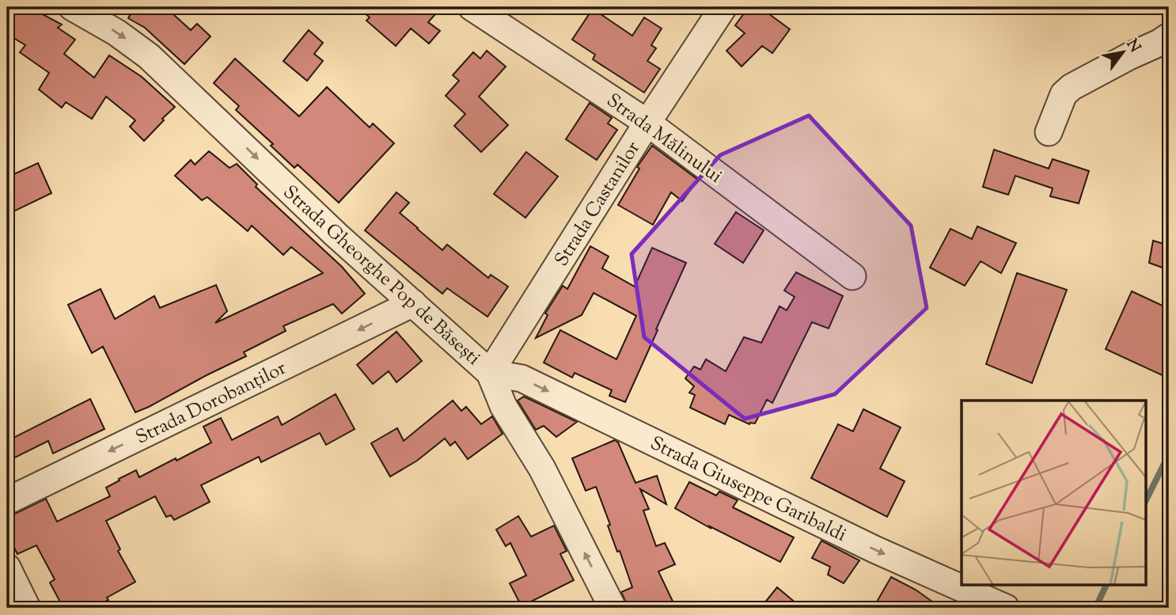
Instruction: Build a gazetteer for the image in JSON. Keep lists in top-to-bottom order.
{
  "streets": {
    "street": [
      "Strada Mălinului",
      "Strada Castanilor",
      "Strada Gheorghe Pop de Băsești",
      "Strada Dorobanților",
      "Strada Giuseppe Garibaldi"
    ]
  },
  "crossings": [
    ["Strada Mălinului", "Strada Castanilor"],
    ["Strada Castanilor", "Strada Gheorghe Pop de Băsești"],
    ["Strada Castanilor", "Strada Giuseppe Garibaldi"],
    ["Strada Gheorghe Pop de Băsești", "Strada Dorobanților"],
    ["Strada Gheorghe Pop de Băsești", "Strada Giuseppe Garibaldi"]
  ],
  "one_way": ["Strada Dorobanților", "Strada Giuseppe Garibaldi"],
  "north": "top right"
}
